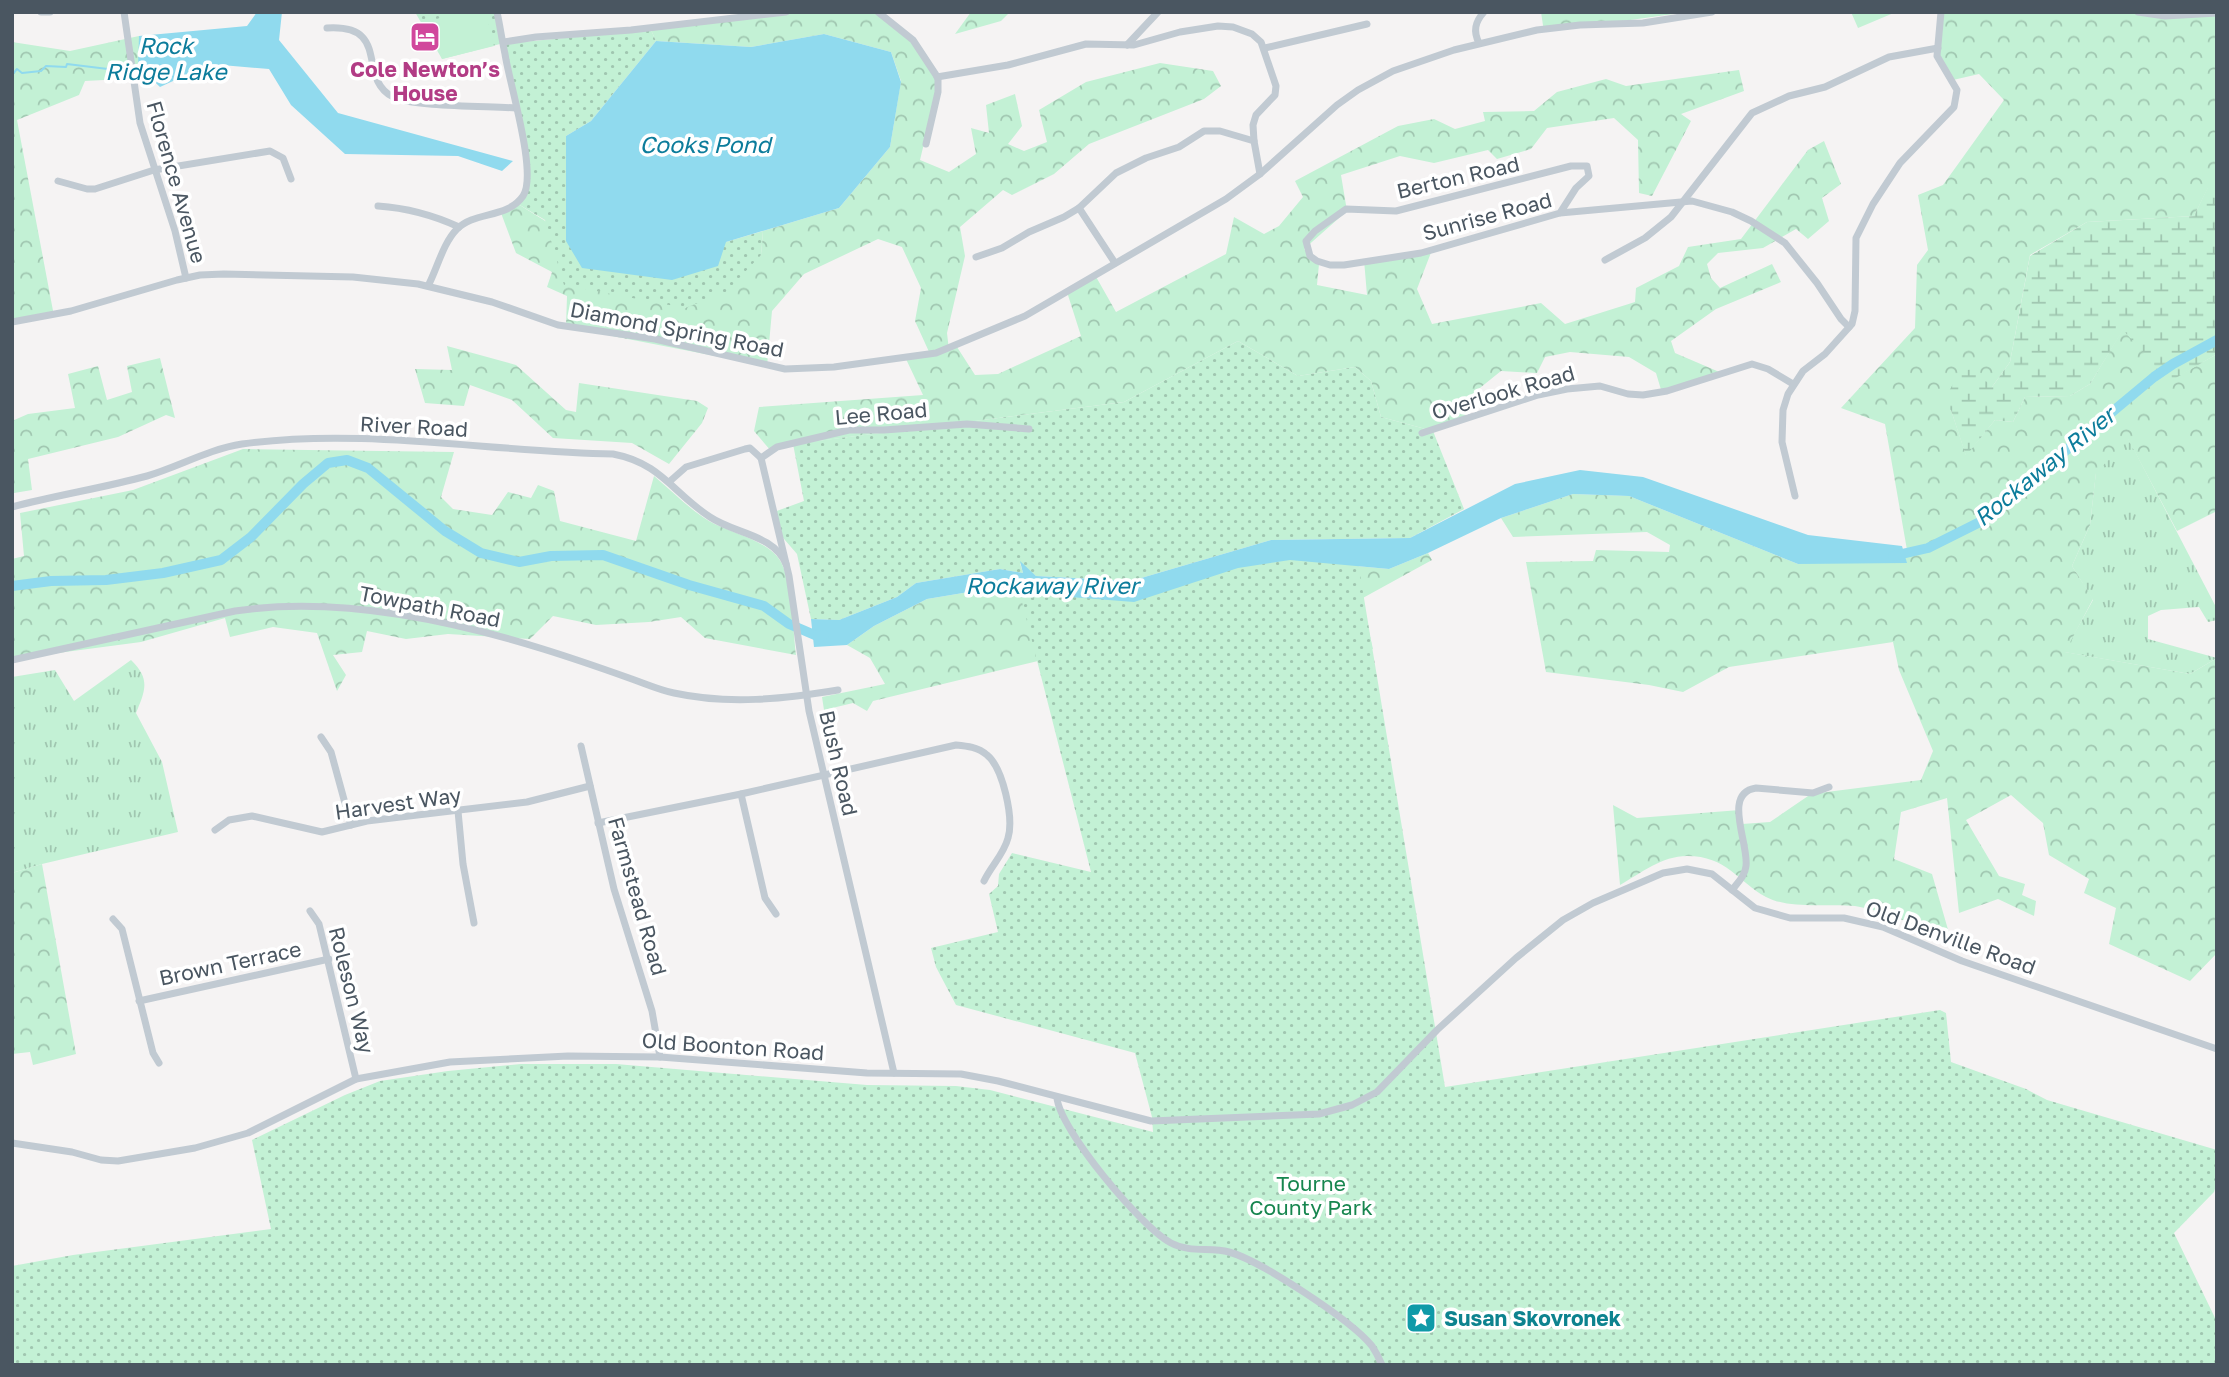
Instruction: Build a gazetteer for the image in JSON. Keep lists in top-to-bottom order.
{
  "streets": {
    "street": [
      "Berton Road",
      "Florence Avenue",
      "Sunrise Road",
      "Diamond Spring Road",
      "Overlook Road",
      "Lee Road",
      "River Road",
      "Towpath Road",
      "Bush Road",
      "Harvest Way",
      "Farmstead Road",
      "Old Denville Road",
      "Brown Terrace",
      "Roleson Way",
      "Old Boonton Road"
    ]
  },
  "crossings": [
    ["Berton Road", "Sunrise Road"],
    ["Florence Avenue", "Diamond Spring Road"],
    ["Lee Road", "Bush Road"],
    ["River Road", "Bush Road"],
    ["Towpath Road", "Bush Road"],
    ["Bush Road", "Old Boonton Road"],
    ["Harvest Way", "Farmstead Road"],
    ["Farmstead Road", "Old Boonton Road"],
    ["Old Denville Road", "Old Boonton Road"],
    ["Brown Terrace", "Roleson Way"],
    ["Roleson Way", "Old Boonton Road"]
  ],
  "water": ["Rock Ridge Lake", "Cooks Pond", "Rockaway River"],
  "parks": ["Tourne County Park"],
  "places": {
    "hotel": ["Cole Newton’s House"],
    "place": ["Susan Skovronek"]
  }
}
